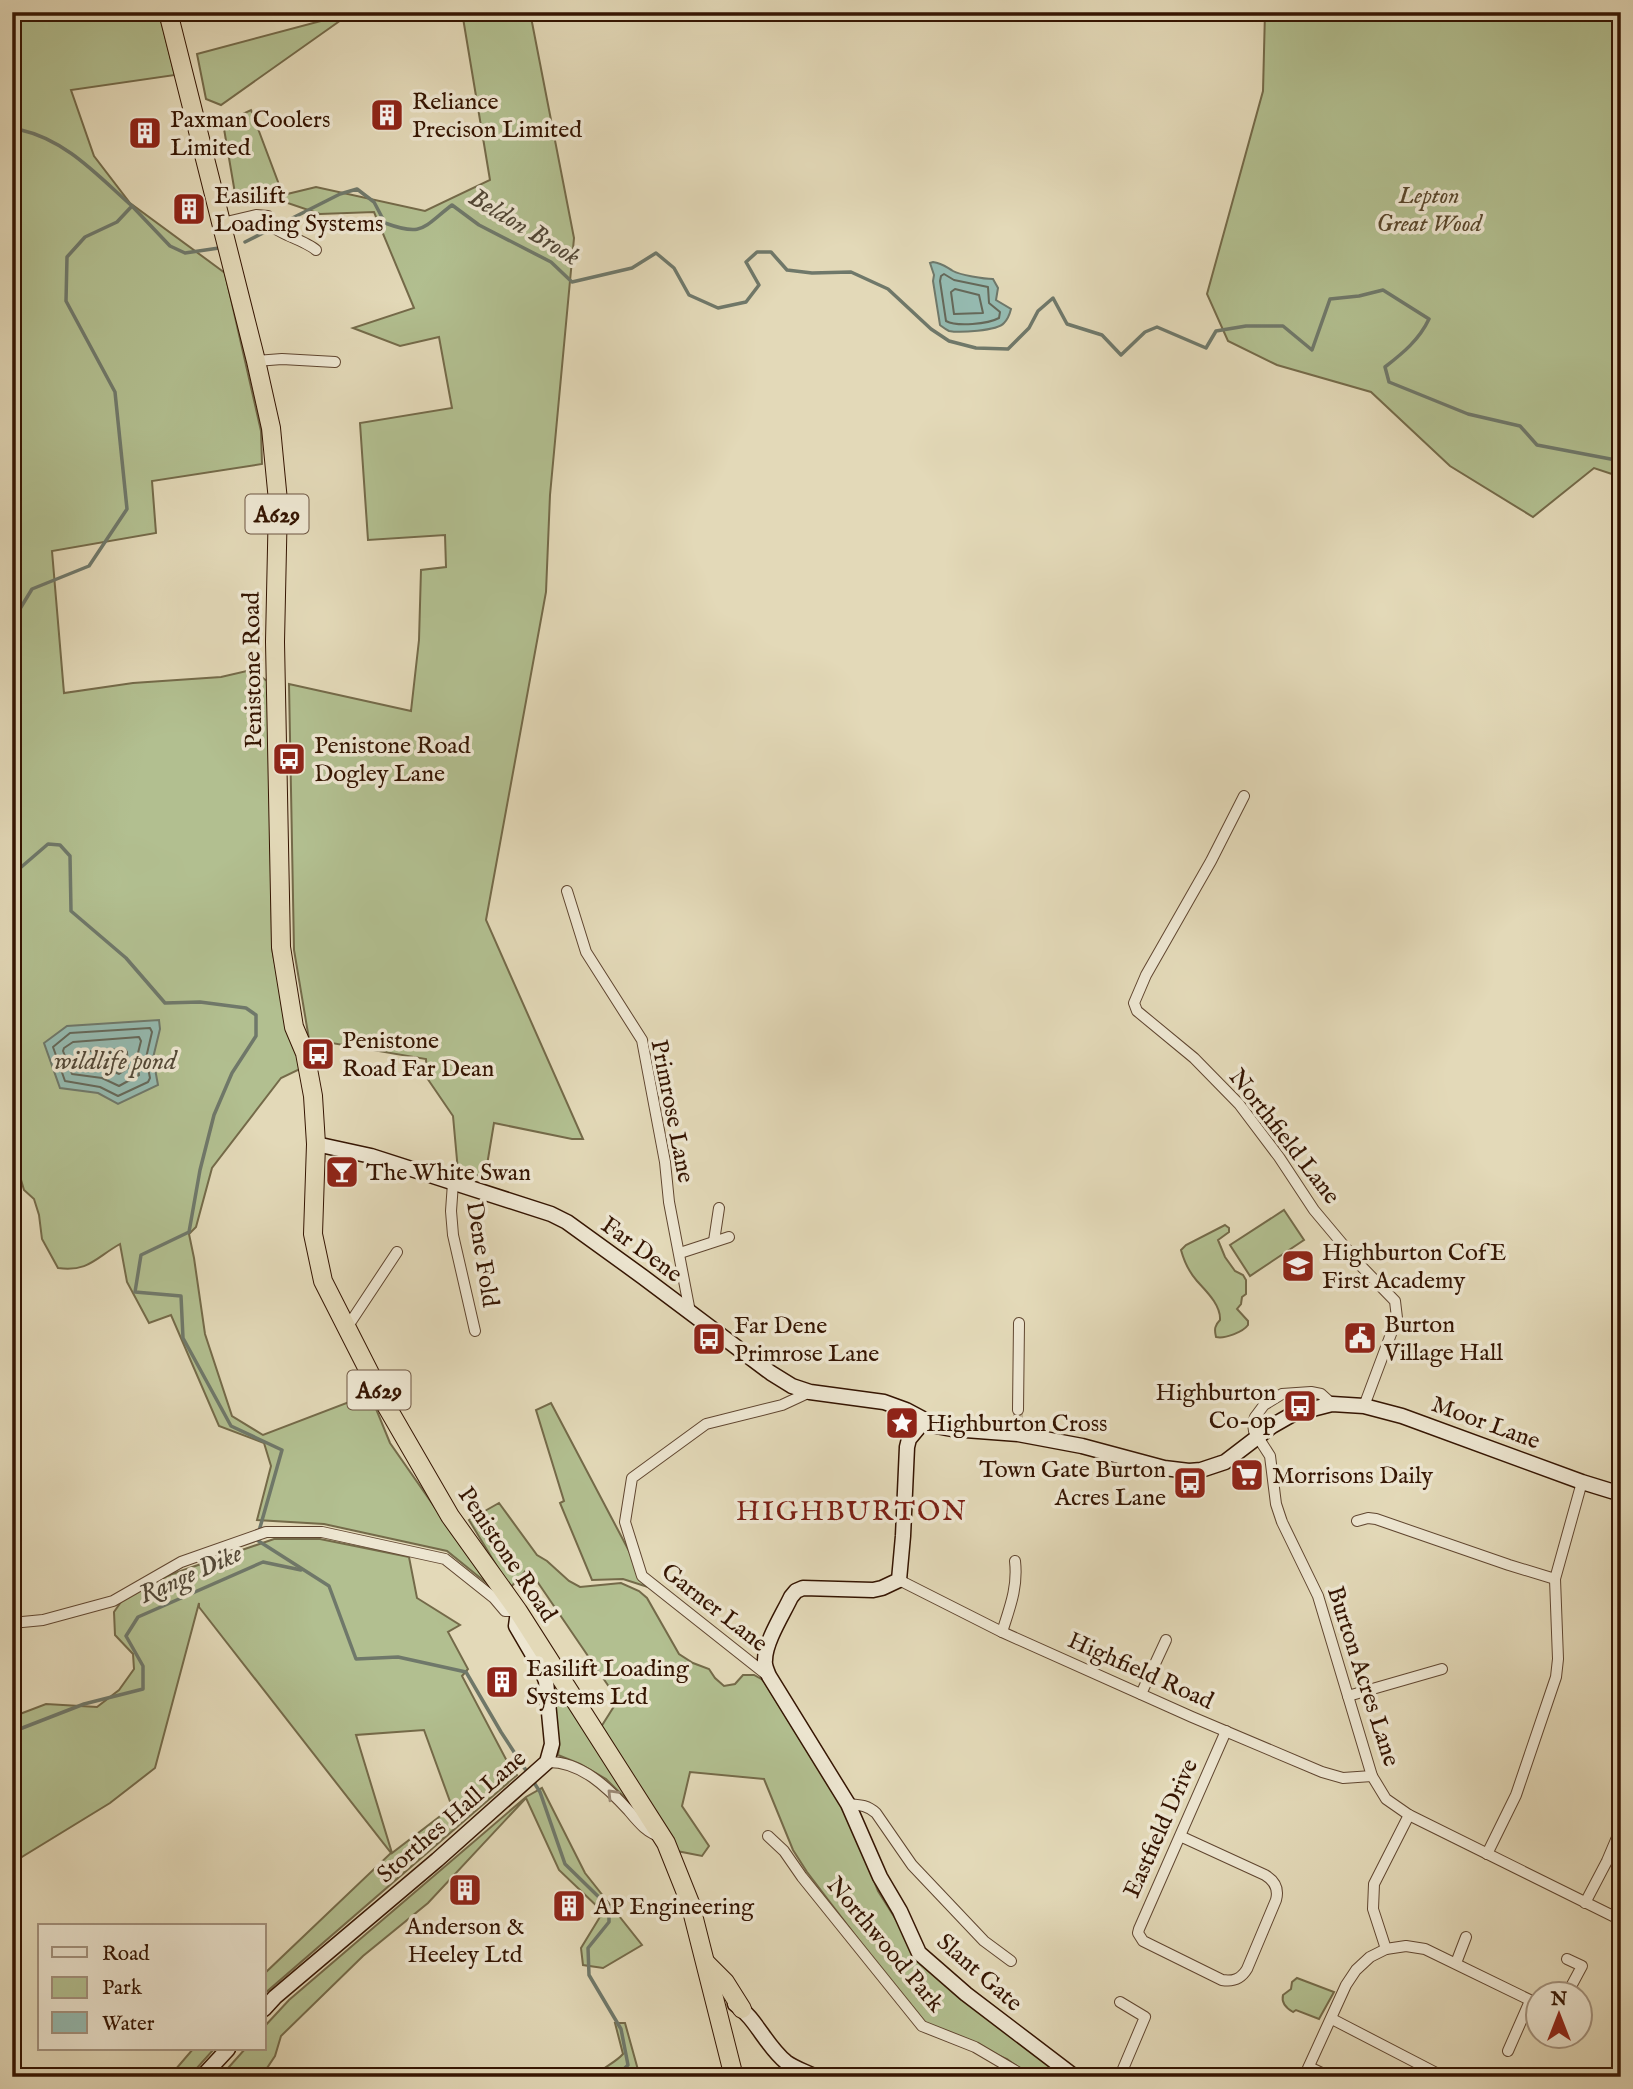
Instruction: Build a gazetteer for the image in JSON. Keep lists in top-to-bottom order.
{
  "streets": {
    "highway": ["A629", "Penistone Road"],
    "street": [
      "Primrose Lane",
      "Northfield Lane",
      "Far Dene",
      "Dene Fold",
      "Moor Lane",
      "Garner Lane",
      "Highfield Road",
      "Burton Acres Lane",
      "Storthes Hall Lane",
      "Eastfield Drive",
      "Northwood Park",
      "Slant Gate"
    ]
  },
  "crossings": [
    ["Penistone Road", "Far Dene"],
    ["Penistone Road", "Storthes Hall Lane"],
    ["Primrose Lane", "Far Dene"],
    ["Northfield Lane", "Moor Lane"],
    ["Far Dene", "Dene Fold"],
    ["Far Dene", "Moor Lane"],
    ["Far Dene", "Garner Lane"],
    ["Far Dene", "Burton Acres Lane"],
    ["Moor Lane", "Burton Acres Lane"],
    ["Garner Lane", "Slant Gate"],
    ["Highfield Road", "Burton Acres Lane"],
    ["Highfield Road", "Eastfield Drive"]
  ],
  "districts": ["HIGHBURTON"],
  "water": ["Beldon Brook", "wildlife pond", "Range Dike"],
  "parks": ["Lepton Great Wood"],
  "places": {
    "building": [
      "Reliance Precison Limited",
      "Paxman Coolers Limited",
      "Easilift Loading Systems",
      "Easilift Loading Systems Ltd",
      "Anderson & Heeley Ltd",
      "AP Engineering"
    ],
    "bus stop": [
      "Penistone Road Dogley Lane",
      "Penistone Road Far Dean",
      "Far Dene Primrose Lane",
      "Highburton Co-op",
      "Town Gate Burton Acres Lane"
    ],
    "bar": ["The White Swan"],
    "school or university": ["Highburton CofE First Academy"],
    "public building": ["Burton Village Hall"],
    "place": ["Highburton Cross"],
    "supermarket": ["Morrisons Daily"]
  },
  "legend": ["Road", "Park", "Water"],
  "north": "top"
}
